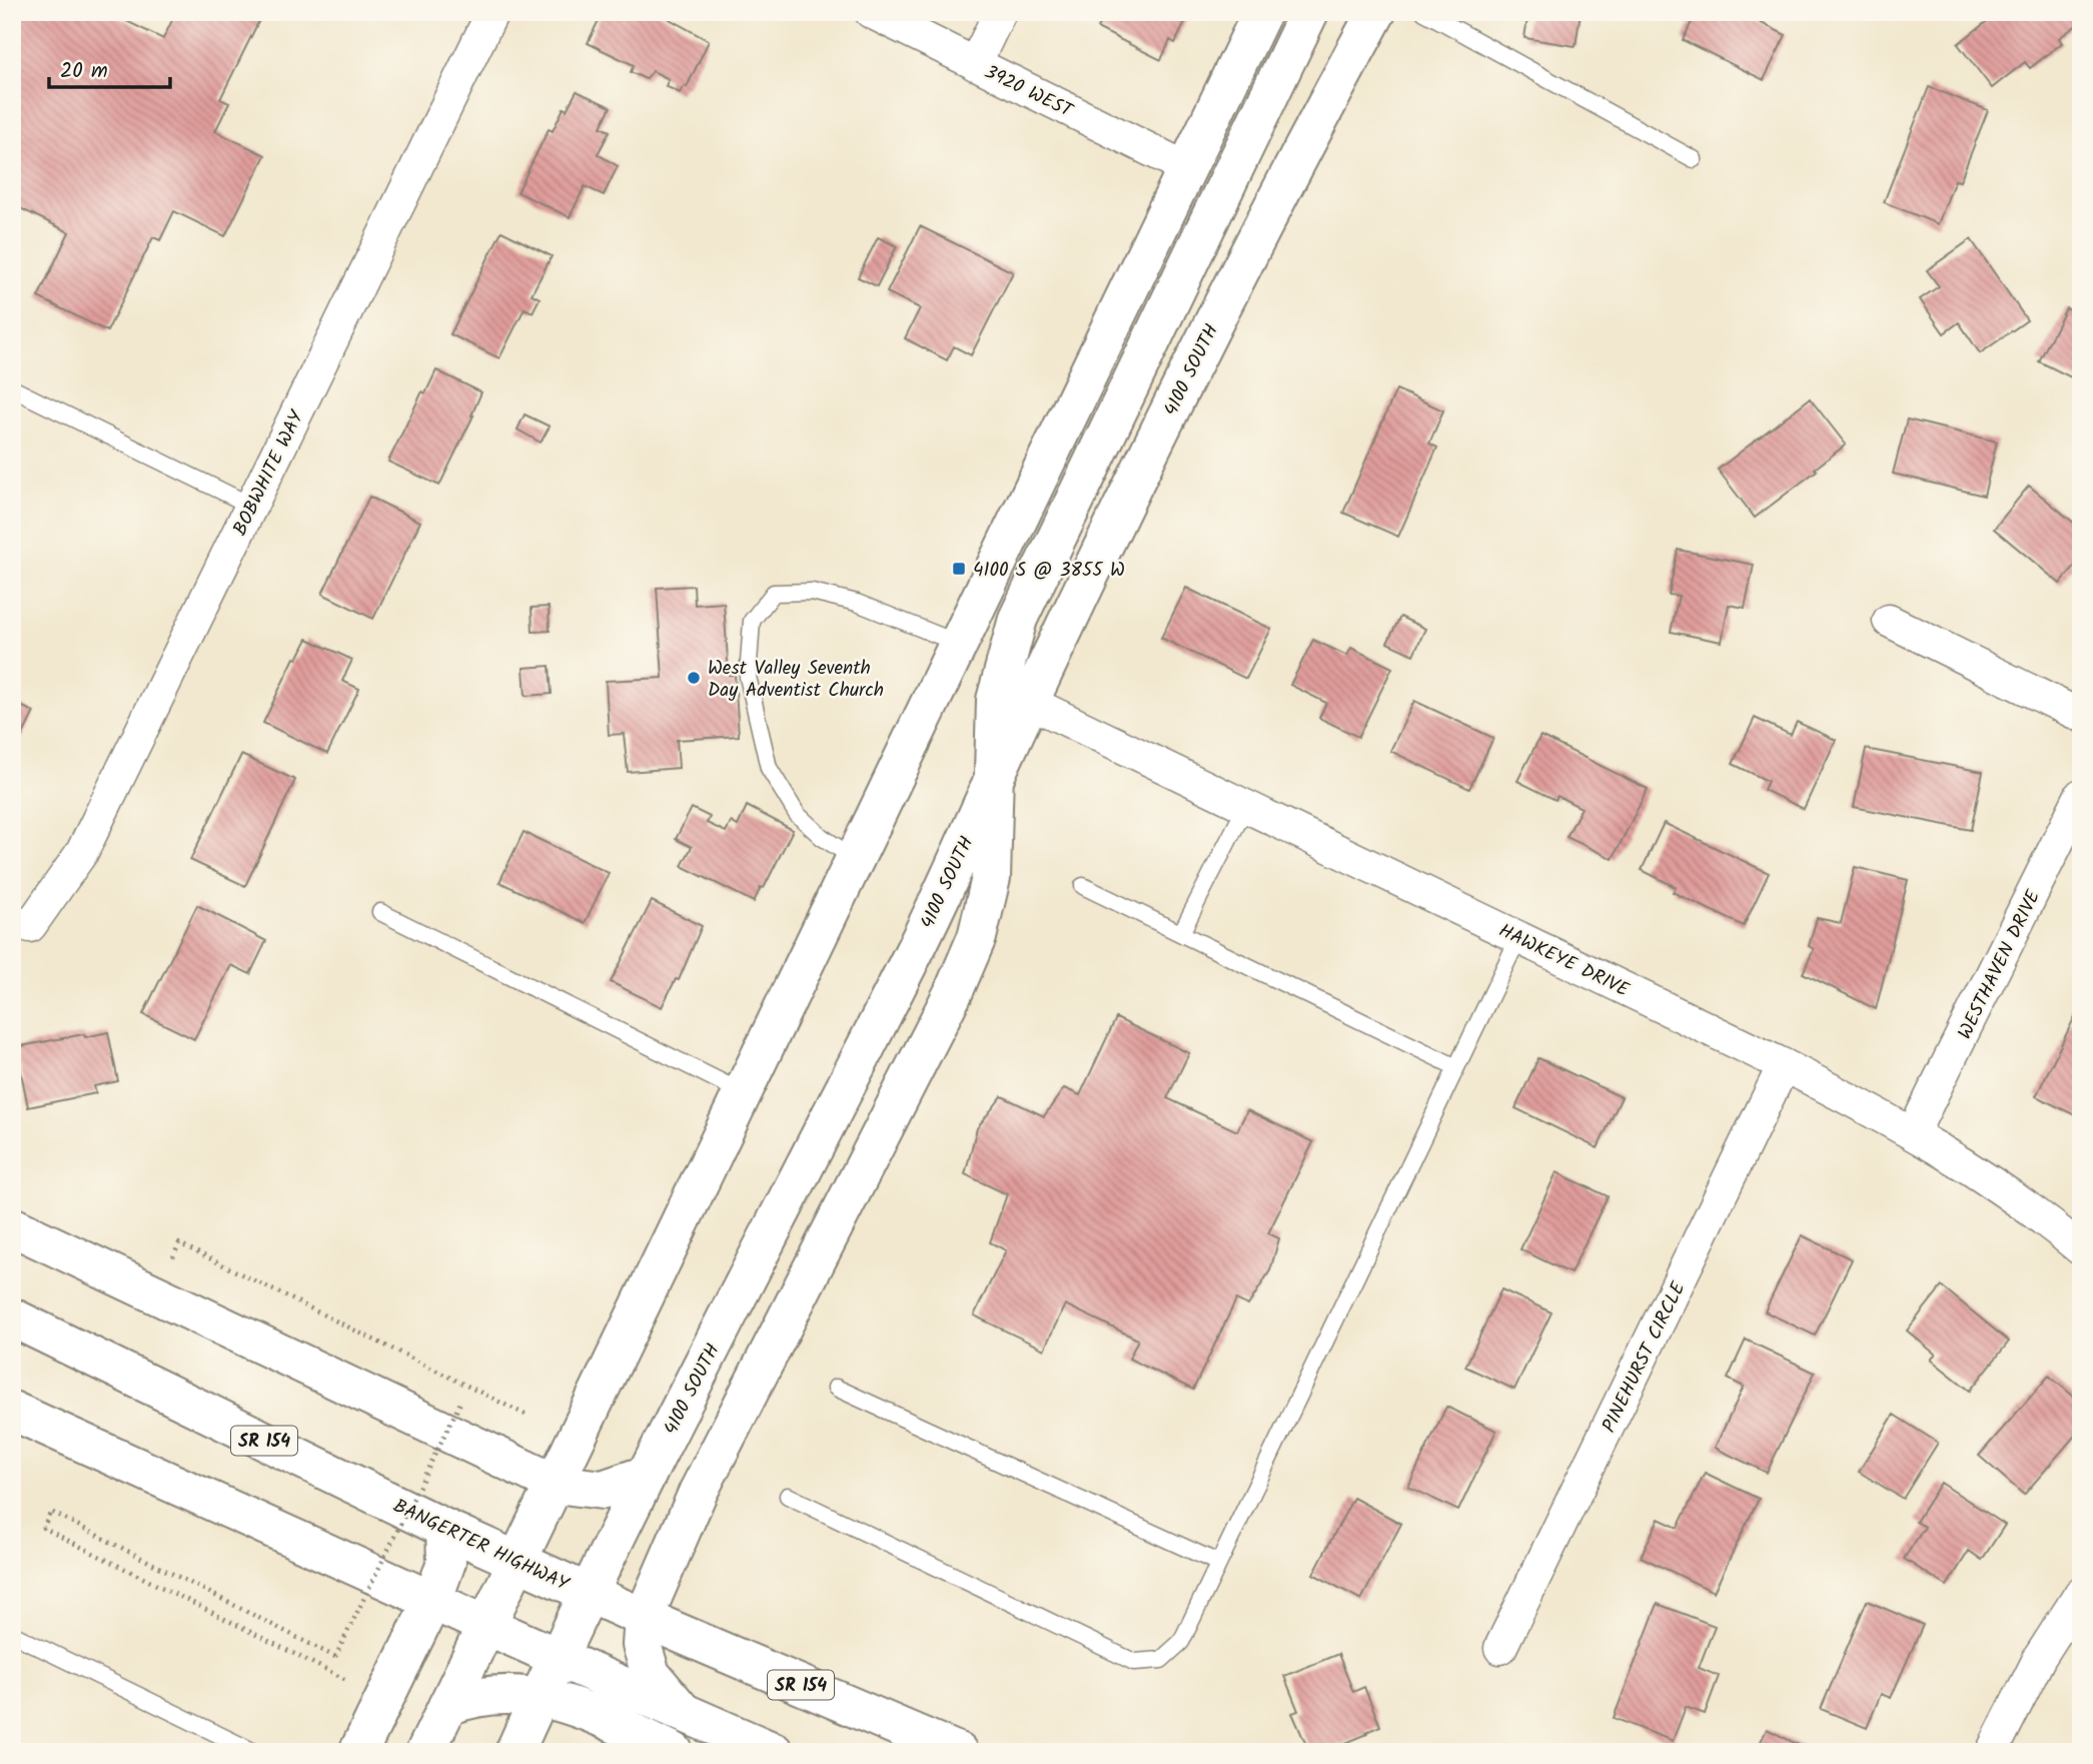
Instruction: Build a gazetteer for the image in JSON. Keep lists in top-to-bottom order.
{
  "streets": {
    "main road": ["4100 SOUTH", "SR 154", "BANGERTER HIGHWAY"],
    "street": [
      "3920 WEST",
      "BOBWHITE WAY",
      "HAWKEYE DRIVE",
      "WESTHAVEN DRIVE",
      "PINEHURST CIRCLE"
    ]
  },
  "crossings": [
    ["4100 SOUTH", "HAWKEYE DRIVE"],
    ["4100 SOUTH", "BANGERTER HIGHWAY"],
    ["HAWKEYE DRIVE", "WESTHAVEN DRIVE"],
    ["HAWKEYE DRIVE", "PINEHURST CIRCLE"]
  ],
  "places": {
    "transit": ["4100 S @ 3855 W"],
    "other": ["West Valley Seventh Day Adventist Church"]
  },
  "scale_bar": "20 m"
}
